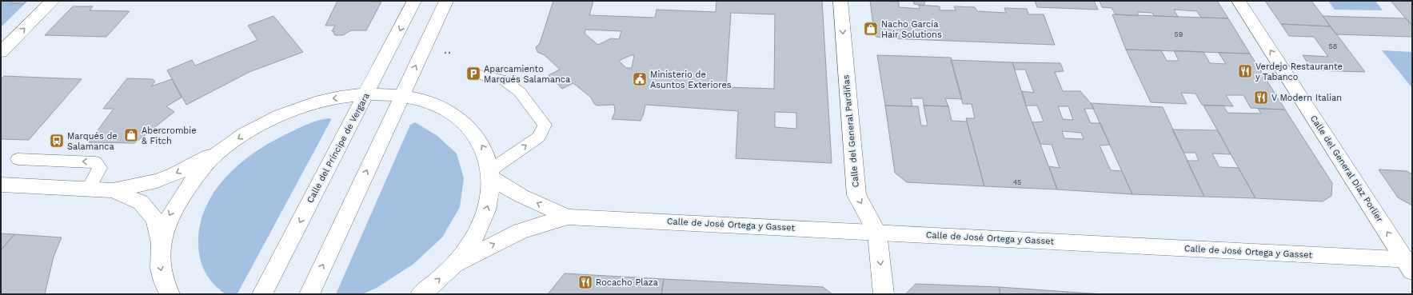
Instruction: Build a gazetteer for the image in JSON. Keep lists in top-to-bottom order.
{
  "streets": {
    "street": [
      "Calle del General Pardiñas",
      "Calle del Príncipe de Vergara",
      "Calle del General Díaz Porlier",
      "Calle de José Ortega y Gasset"
    ]
  },
  "crossings": [
    ["Calle del General Pardiñas", "Calle de José Ortega y Gasset"],
    ["Calle del General Díaz Porlier", "Calle de José Ortega y Gasset"]
  ],
  "one_way": ["Calle del General Pardiñas", "Calle del General Díaz Porlier"],
  "places": {
    "shop": ["Nacho García Hair Solutions", "Abercrombie & Fitch"],
    "restaurant": ["Verdejo Restaurante y Tabanco", "V Modern Italian", "Rocacho Plaza"],
    "parking": ["Aparcamiento Marqués Salamanca"],
    "public building": ["Ministerio de Asuntos Exteriores"],
    "bus stop": ["Marqués de Salamanca"]
  },
  "house_numbers": ["59", "58", "45"]
}
